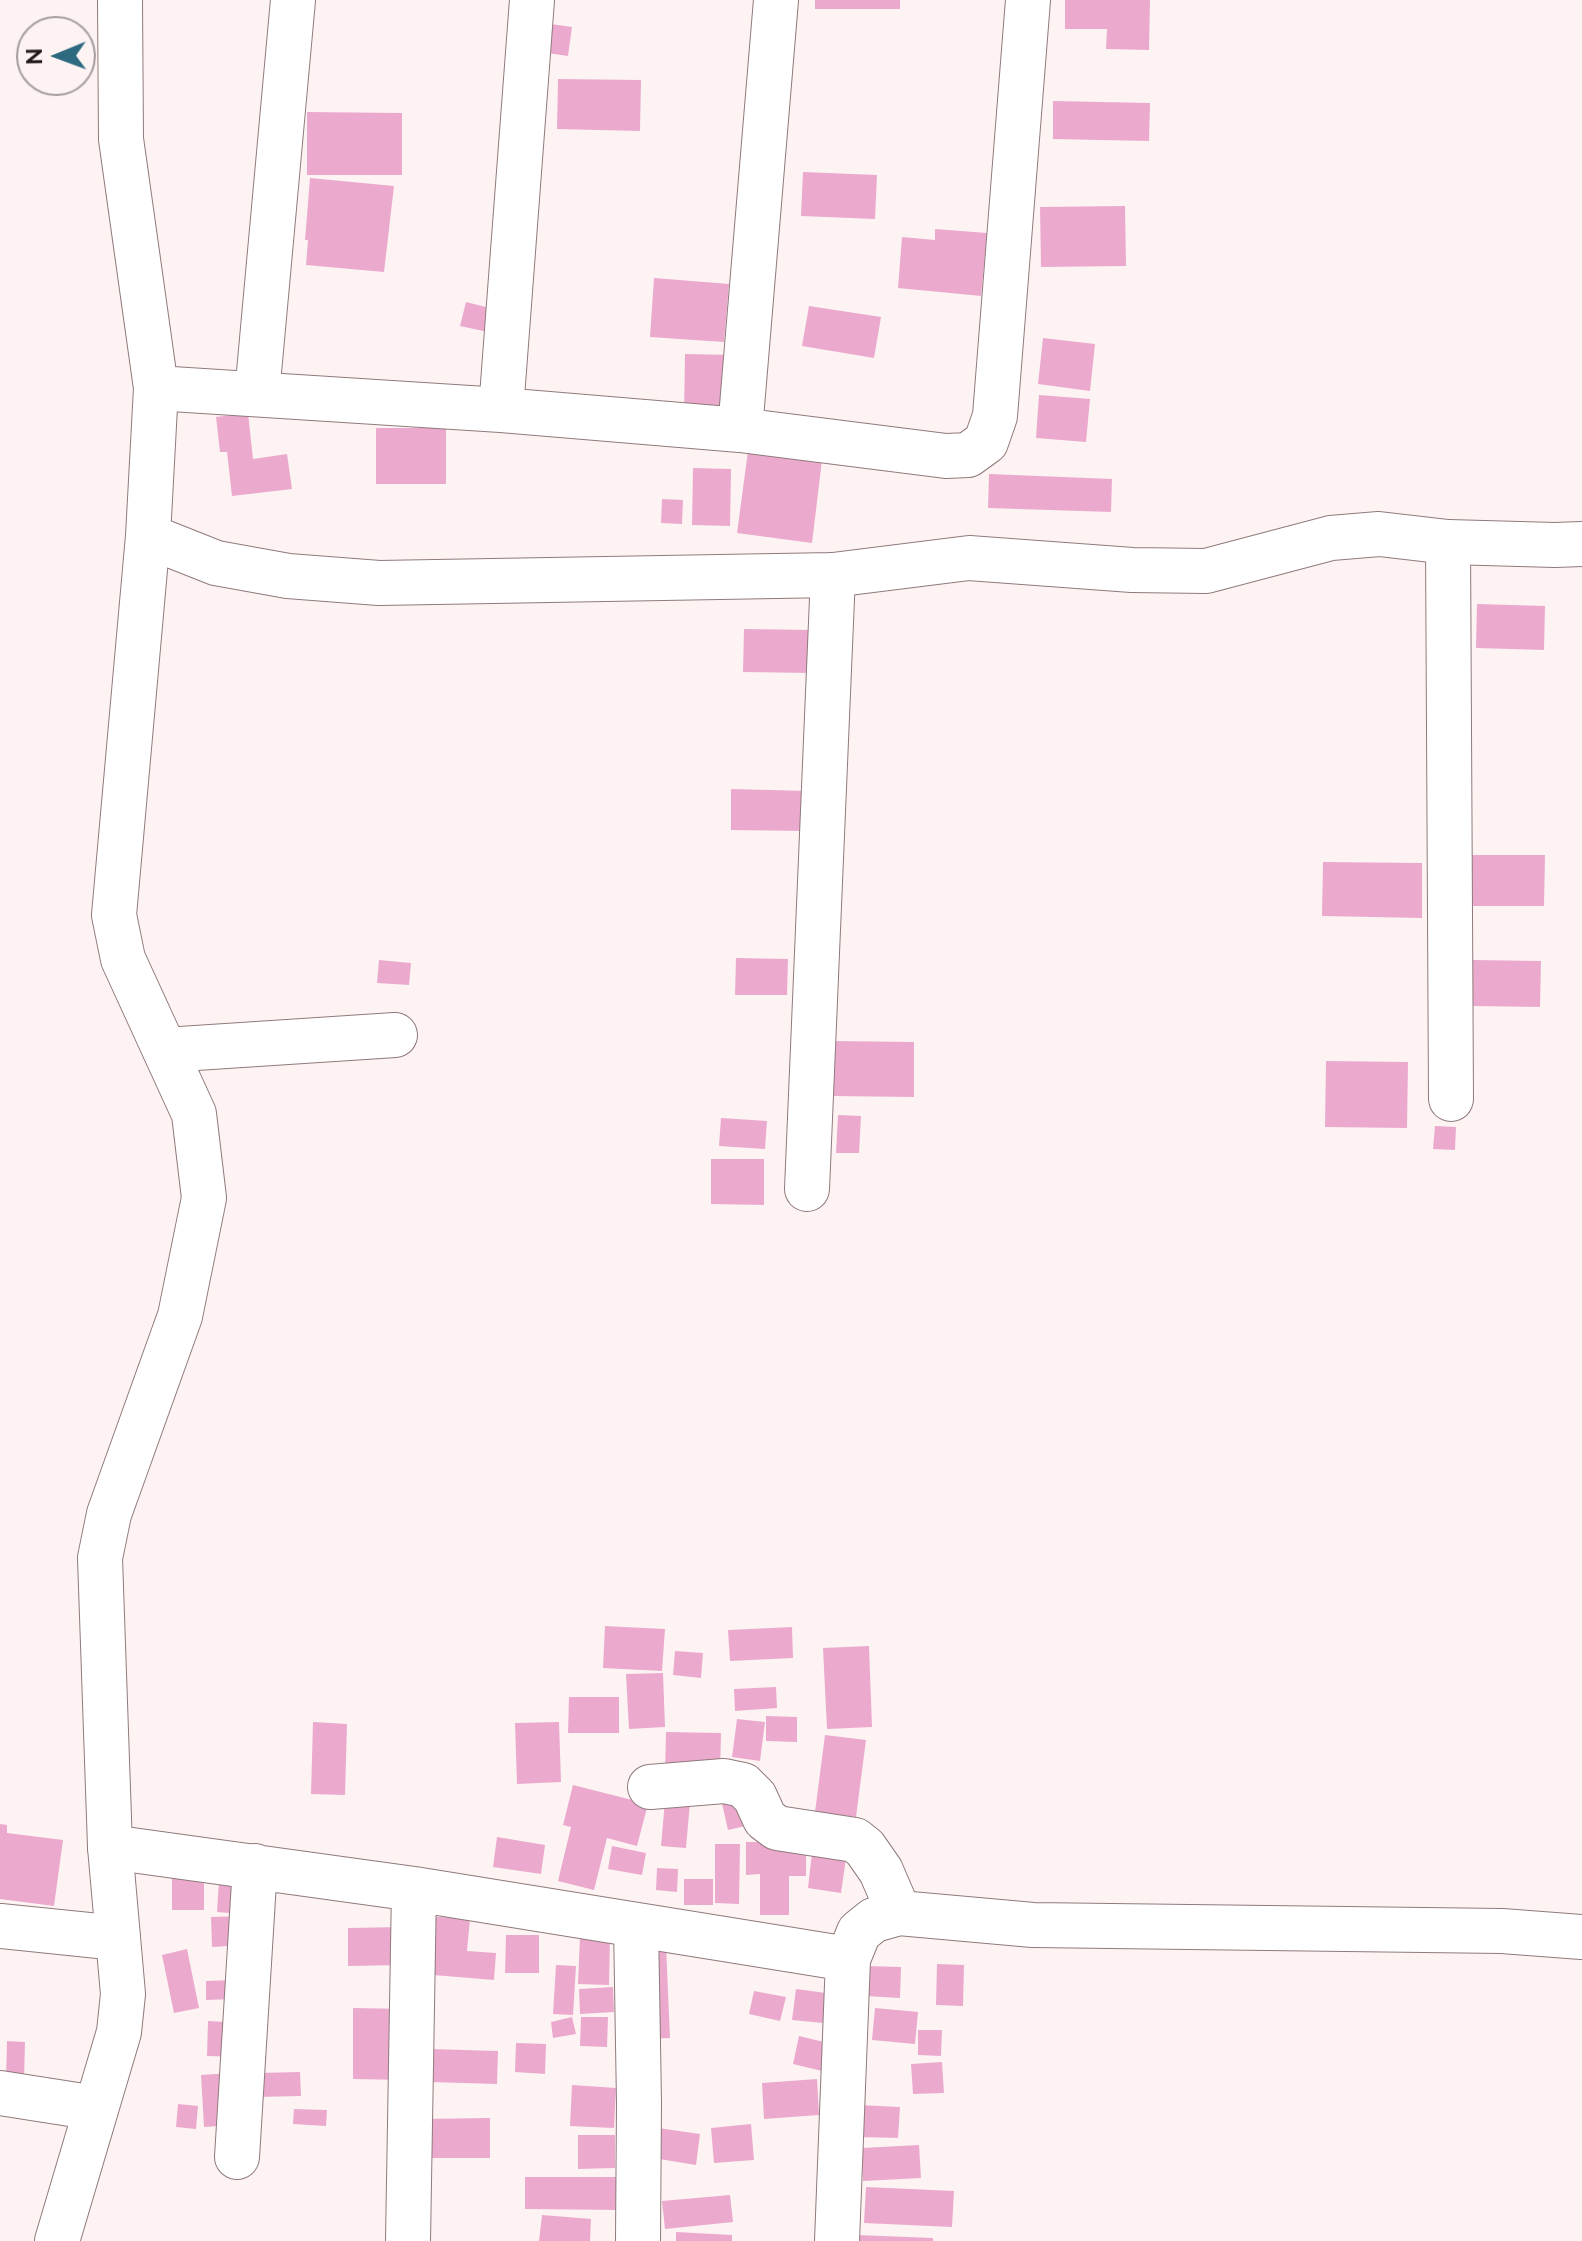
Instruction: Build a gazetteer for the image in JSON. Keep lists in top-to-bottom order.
{
  "north": "left"
}
